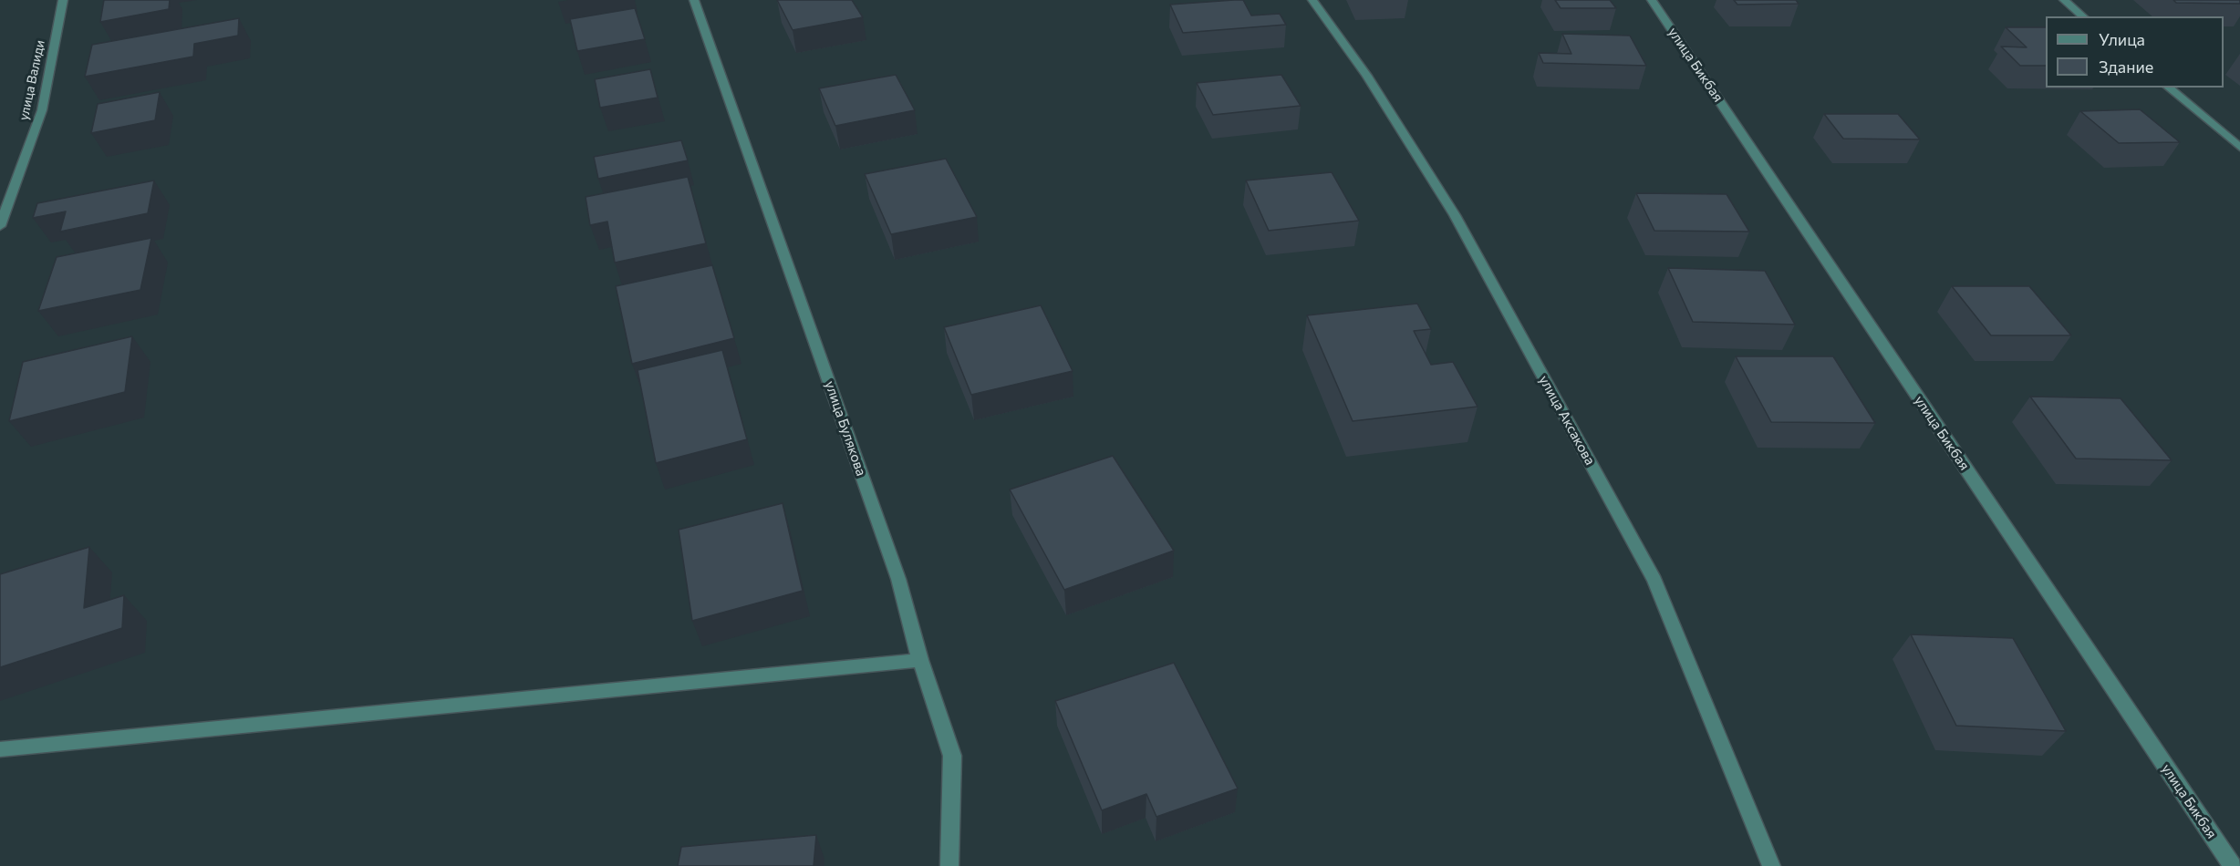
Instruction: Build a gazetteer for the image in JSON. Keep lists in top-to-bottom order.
{
  "streets": {
    "street": [
      "улица Бикбая",
      "улица Валиди",
      "улица Аксакова",
      "улица Булякова"
    ]
  },
  "legend": ["Улица", "Здание"]
}
